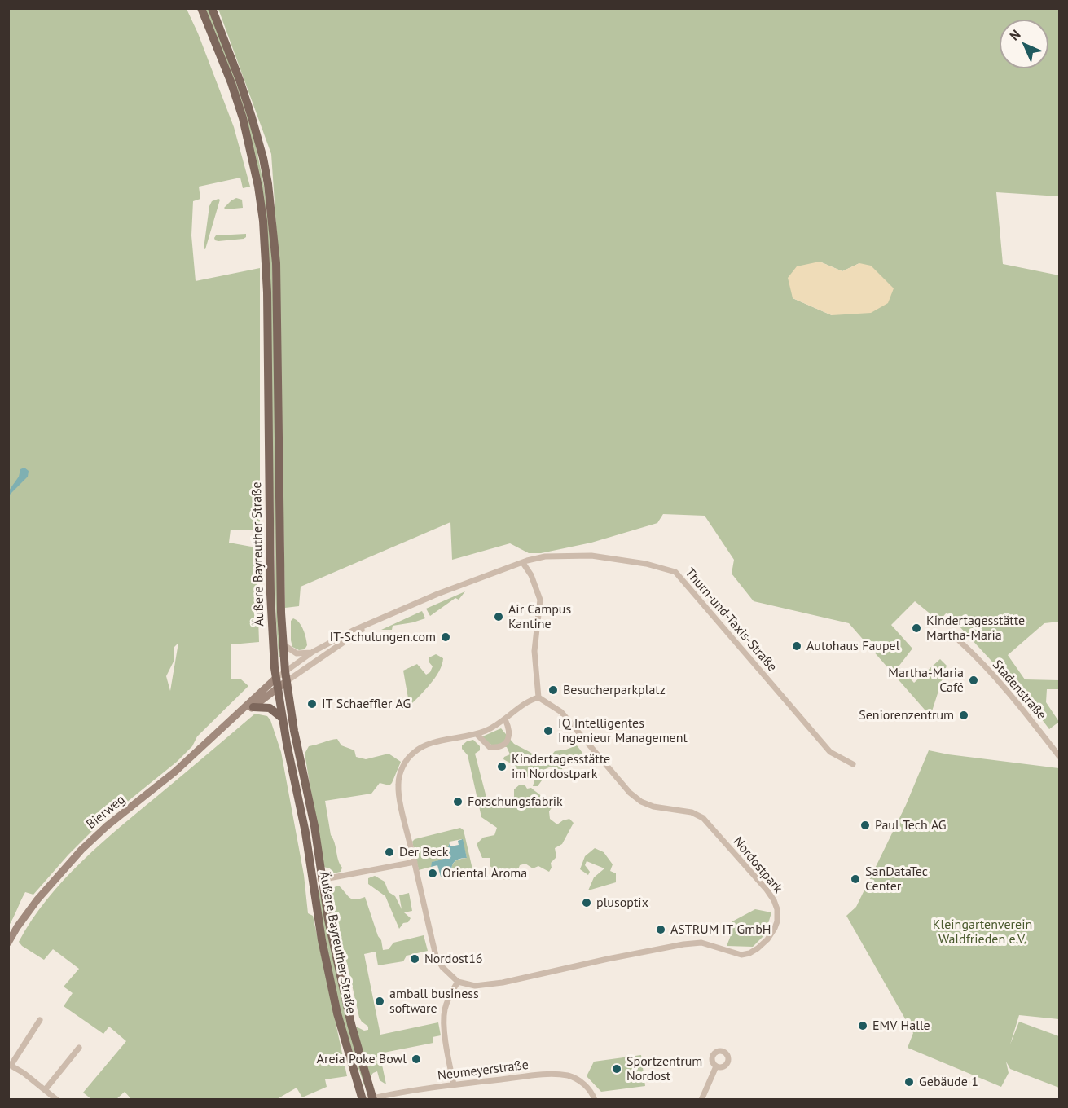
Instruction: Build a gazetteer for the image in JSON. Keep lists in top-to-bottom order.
{
  "streets": {
    "main road": ["Äußere Bayreuther Straße", "Bierweg"],
    "street": [
      "Thurn-und-Taxis-Straße",
      "Stadenstraße",
      "Nordostpark",
      "Neumeyerstraße"
    ]
  },
  "crossings": [
    ["Äußere Bayreuther Straße", "Thurn-und-Taxis-Straße"],
    ["Äußere Bayreuther Straße", "Bierweg"],
    ["Äußere Bayreuther Straße", "Neumeyerstraße"],
    ["Thurn-und-Taxis-Straße", "Bierweg"]
  ],
  "parks": ["Kleingartenverein Waldfrieden e.V."],
  "places": [
    "Air Campus Kantine",
    "Kindertagesstätte Martha-Maria",
    "IT-Schulungen.com",
    "Autohaus Faupel",
    "Martha-Maria Café",
    "Besucherparkplatz",
    "IT Schaeffler AG",
    "Seniorenzentrum",
    "IQ Intelligentes Ingenieur Management",
    "Kindertagesstätte im Nordostpark",
    "Forschungsfabrik",
    "Paul Tech AG",
    "Der Beck",
    "Oriental Aroma",
    "SanDataTec Center",
    "plusoptix",
    "ASTRUM IT GmbH",
    "Nordost16",
    "amball business software",
    "EMV Halle",
    "Areia Poke Bowl",
    "Sportzentrum Nordost",
    "Gebäude 1"
  ],
  "north": "top left"
}
